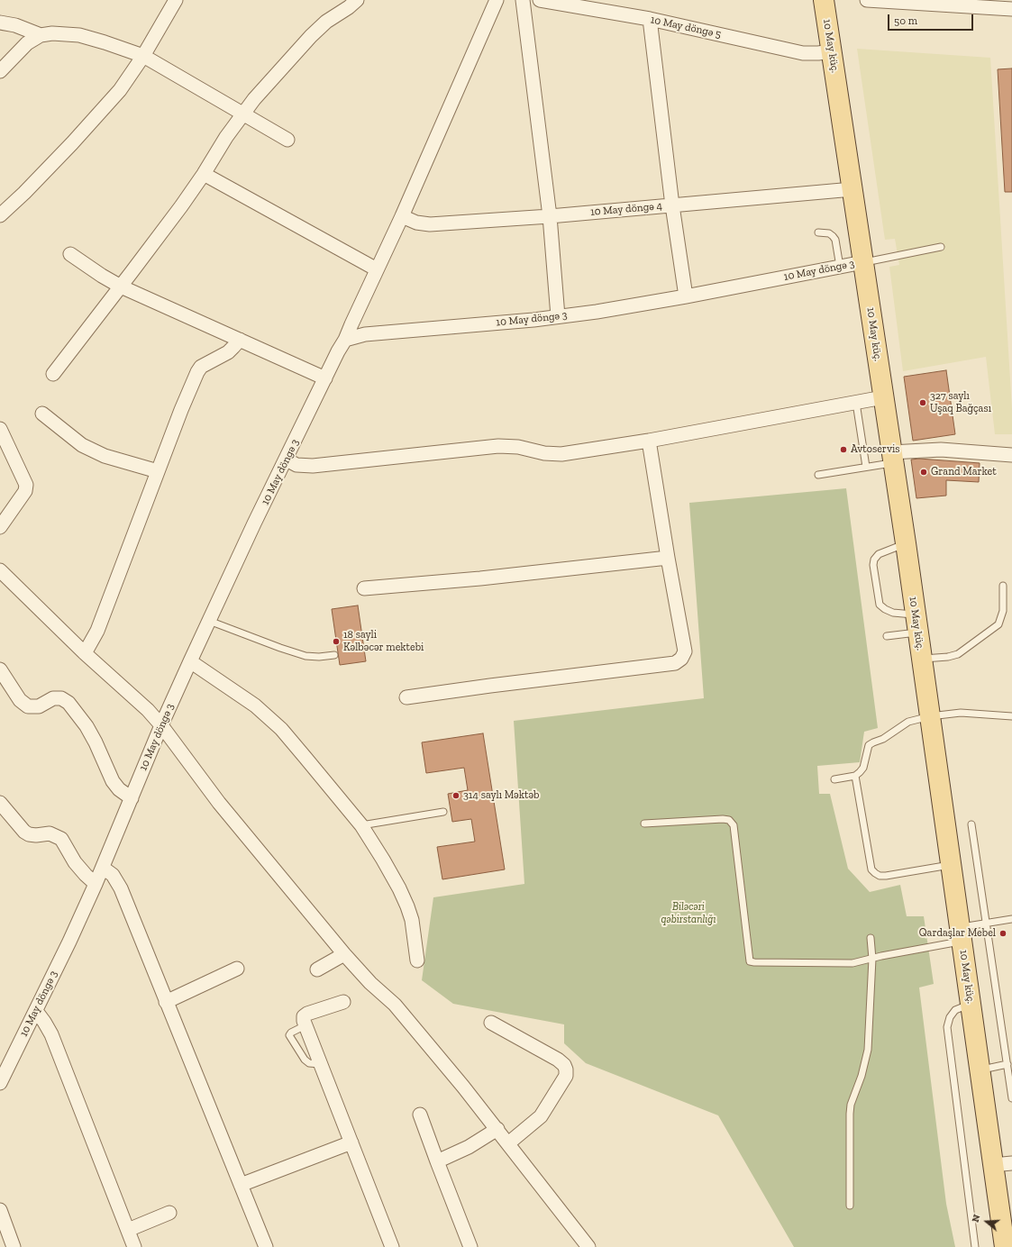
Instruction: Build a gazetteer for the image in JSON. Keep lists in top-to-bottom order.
{
  "streets": {
    "main road": ["10 May küç."],
    "street": ["10 May döngə 5", "10 May döngə 4", "10 May döngə 3"]
  },
  "crossings": [
    ["10 May döngə 5", "10 May küç."],
    ["10 May küç.", "10 May döngə 4"],
    ["10 May küç.", "10 May döngə 3"]
  ],
  "parks": ["Biləcəri qəbirstanlığı"],
  "places": [
    "327 saylı Uşaq Bağçası",
    "Avtoservis",
    "Grand Market",
    "18 sayli Kəlbəcər mektebi",
    "314 saylı Məktəb",
    "Qardaşlar Mebel"
  ],
  "scale_bar": "50 m",
  "north": "left"
}
